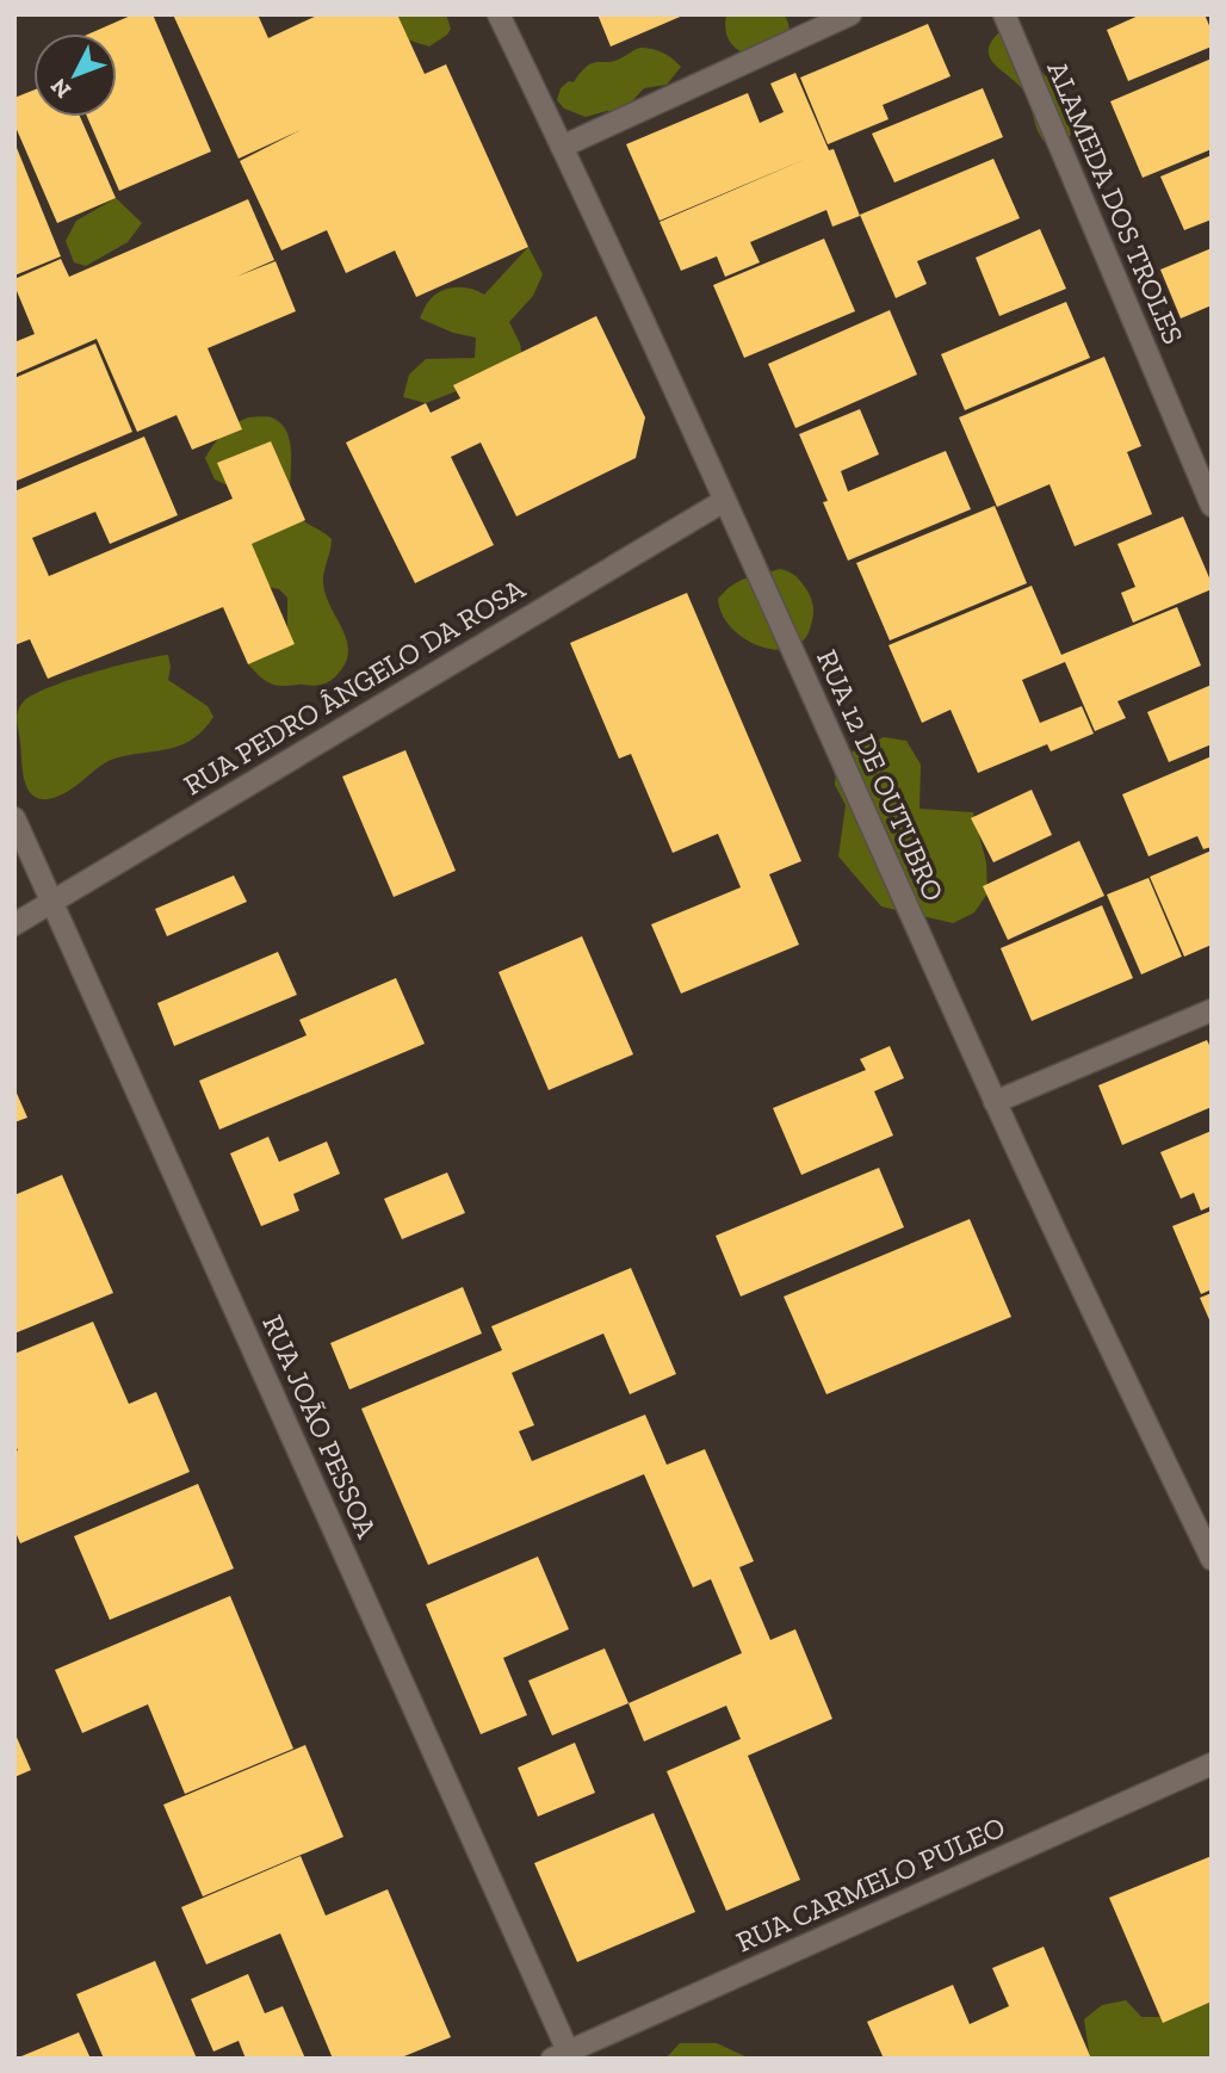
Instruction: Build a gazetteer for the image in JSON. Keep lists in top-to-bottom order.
{
  "streets": {
    "street": [
      "ALAMEDA DOS TROLES",
      "RUA PEDRO ÂNGELO DA ROSA",
      "RUA 12 DE OUTUBRO",
      "RUA JOÃO PESSOA",
      "RUA CARMELO PULEO"
    ]
  },
  "crossings": [
    ["RUA PEDRO ÂNGELO DA ROSA", "RUA 12 DE OUTUBRO"],
    ["RUA PEDRO ÂNGELO DA ROSA", "RUA JOÃO PESSOA"],
    ["RUA JOÃO PESSOA", "RUA CARMELO PULEO"]
  ],
  "north": "bottom left"
}
